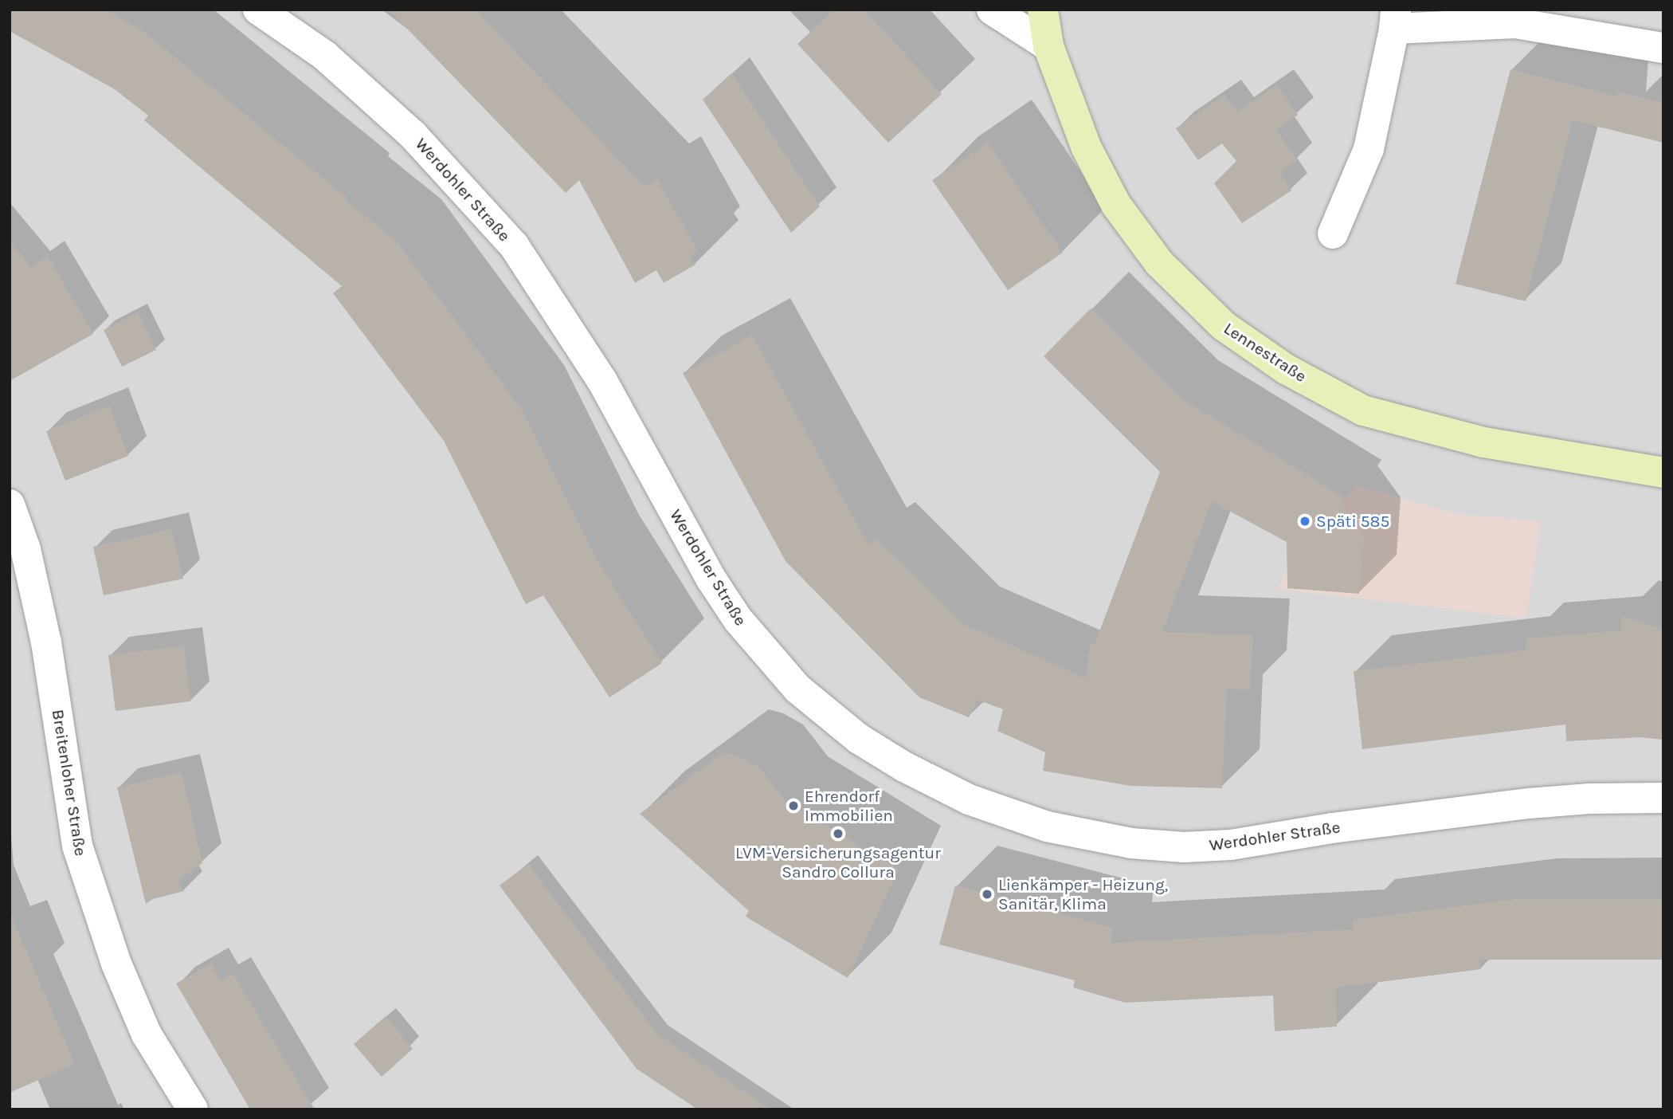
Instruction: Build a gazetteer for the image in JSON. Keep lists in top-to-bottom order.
{
  "streets": {
    "main road": ["Lennestraße"],
    "street": ["Werdohler Straße", "Breitenloher Straße"]
  },
  "places": [
    "Späti 585",
    "Ehrendorf Immobilien",
    "LVM-Versicherungsagentur Sandro Collura",
    "Lienkämper - Heizung, Sanitär, Klima"
  ]
}
